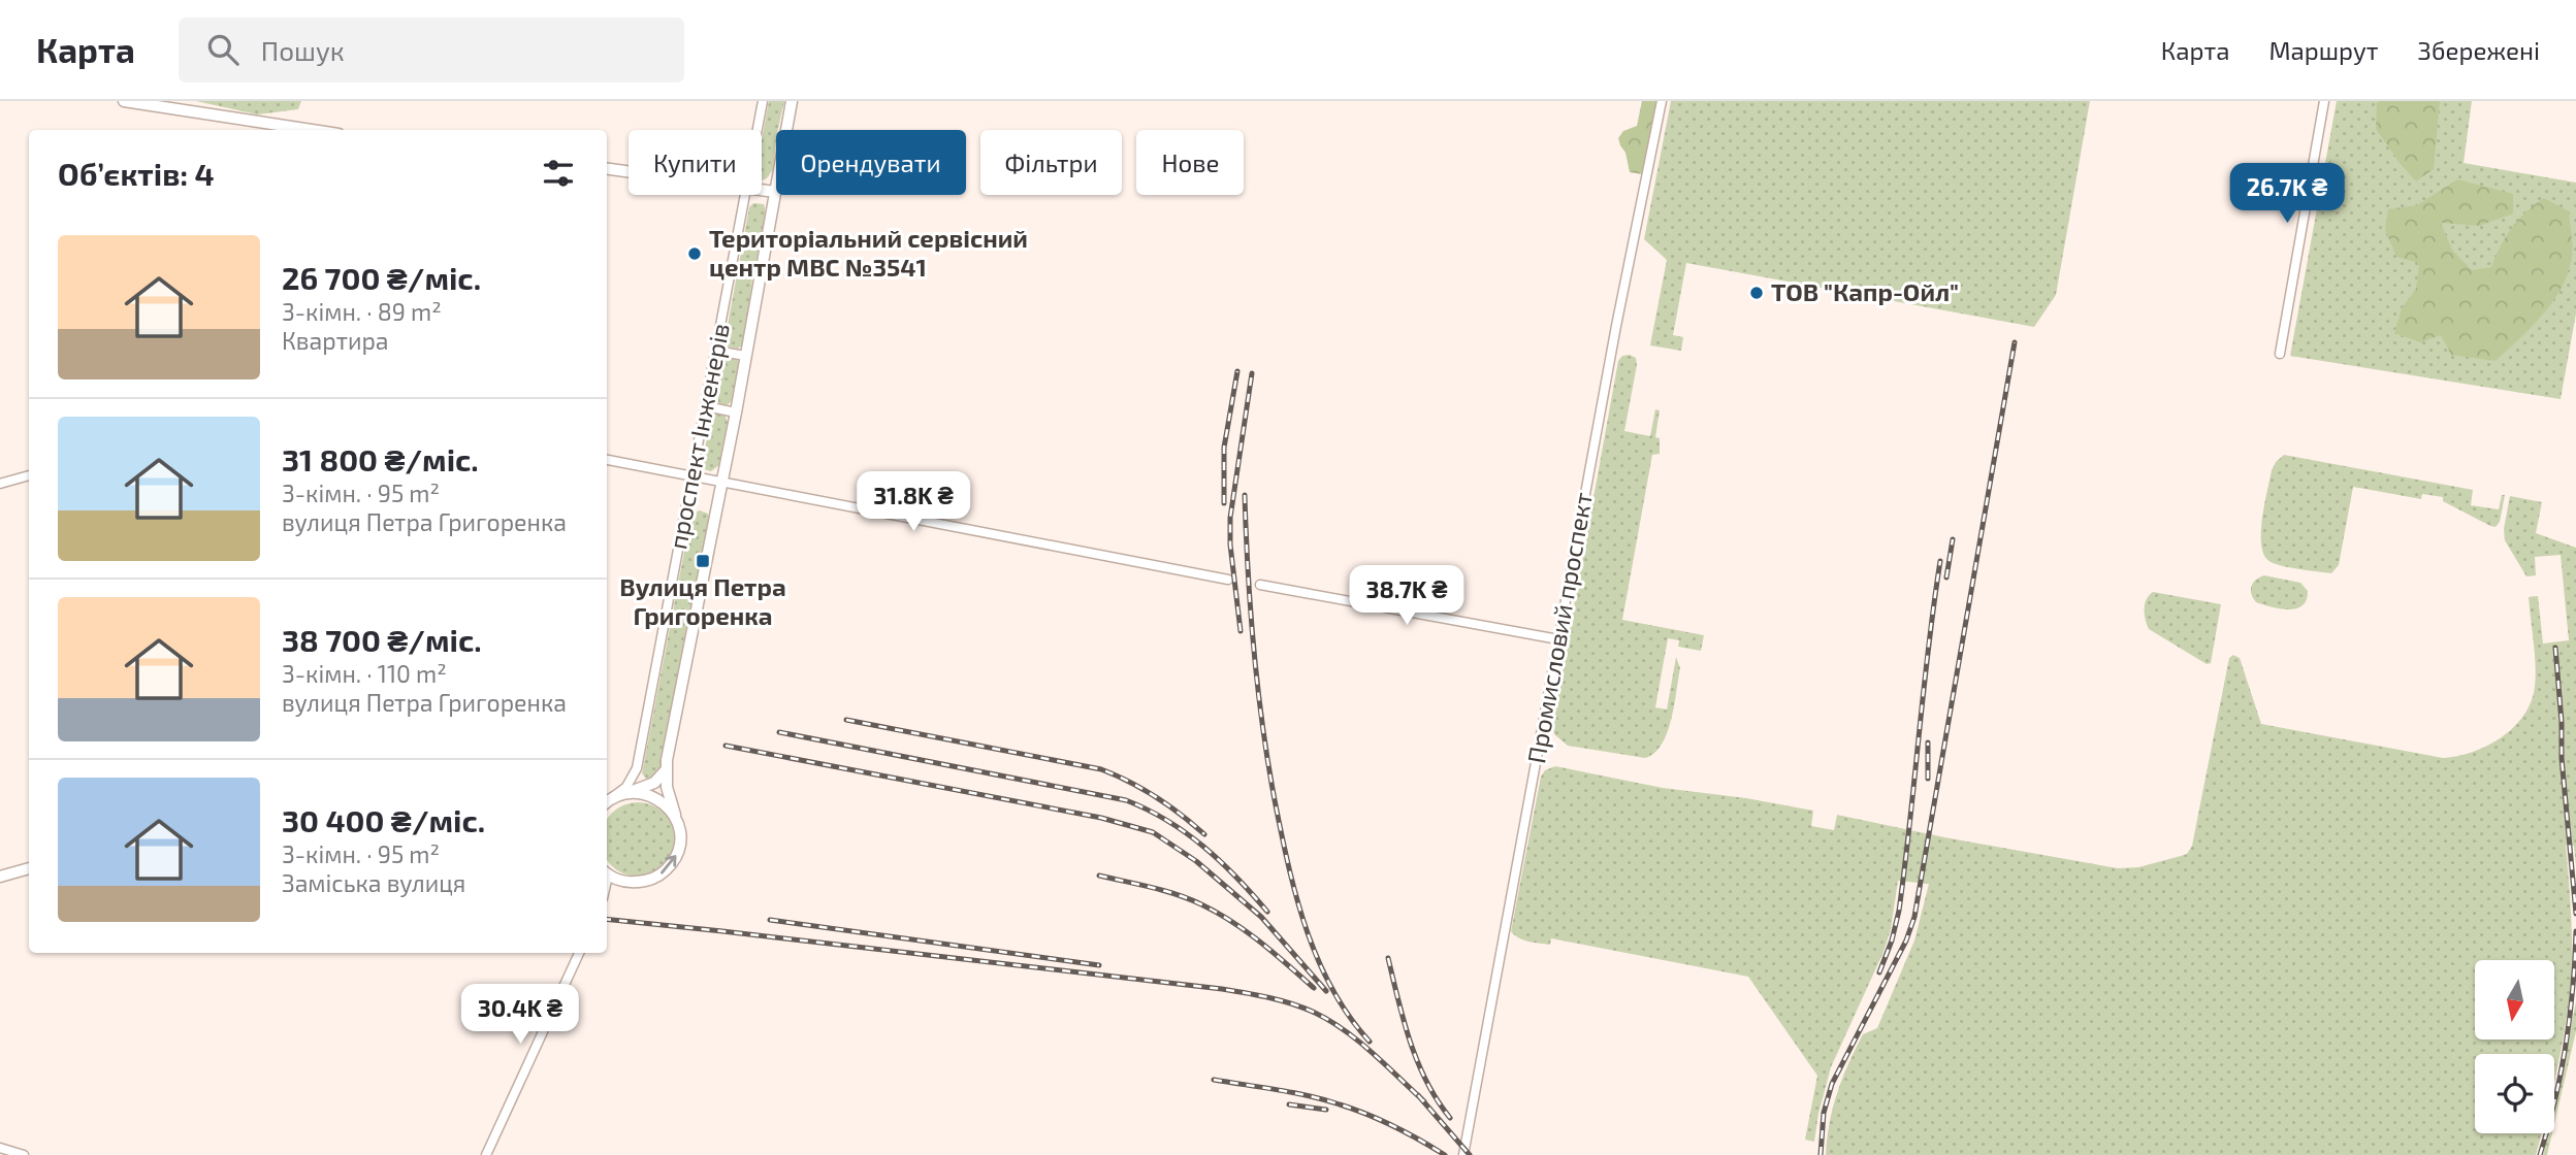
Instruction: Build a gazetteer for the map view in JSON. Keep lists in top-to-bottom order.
{
  "streets": {
    "street": ["проспект Інженерів", "Промисловий проспект"]
  },
  "places": {
    "other": ["Територіальний сервісний центр МВС №3541", "ТОВ \"Капр-Ойл\""],
    "transit": ["Вулиця Петра Григоренка"]
  },
  "north": "bottom",
  "page": {
    "header": "Карта",
    "search": "Пошук",
    "nav": ["Карта", "Маршрут", "Збережені"],
    "chip": [
      "Купити",
      "Орендувати",
      "Фільтри",
      "Нове"
    ],
    "heading": "Об’єктів: 4",
    "price": [
      "26.7K ₴",
      "31.8K ₴",
      "38.7K ₴",
      "30.4K ₴"
    ],
    "list": [
      {
        "name": "26 700 ₴/міс.",
        "note": "3-кімн. · 89 m² · Квартира"
      },
      {
        "name": "31 800 ₴/міс.",
        "note": "3-кімн. · 95 m² · вулиця Петра Григоренка"
      },
      {
        "name": "38 700 ₴/міс.",
        "note": "3-кімн. · 110 m² · вулиця Петра Григоренка"
      },
      {
        "name": "30 400 ₴/міс.",
        "note": "3-кімн. · 95 m² · Заміська вулиця"
      }
    ]
  }
}
